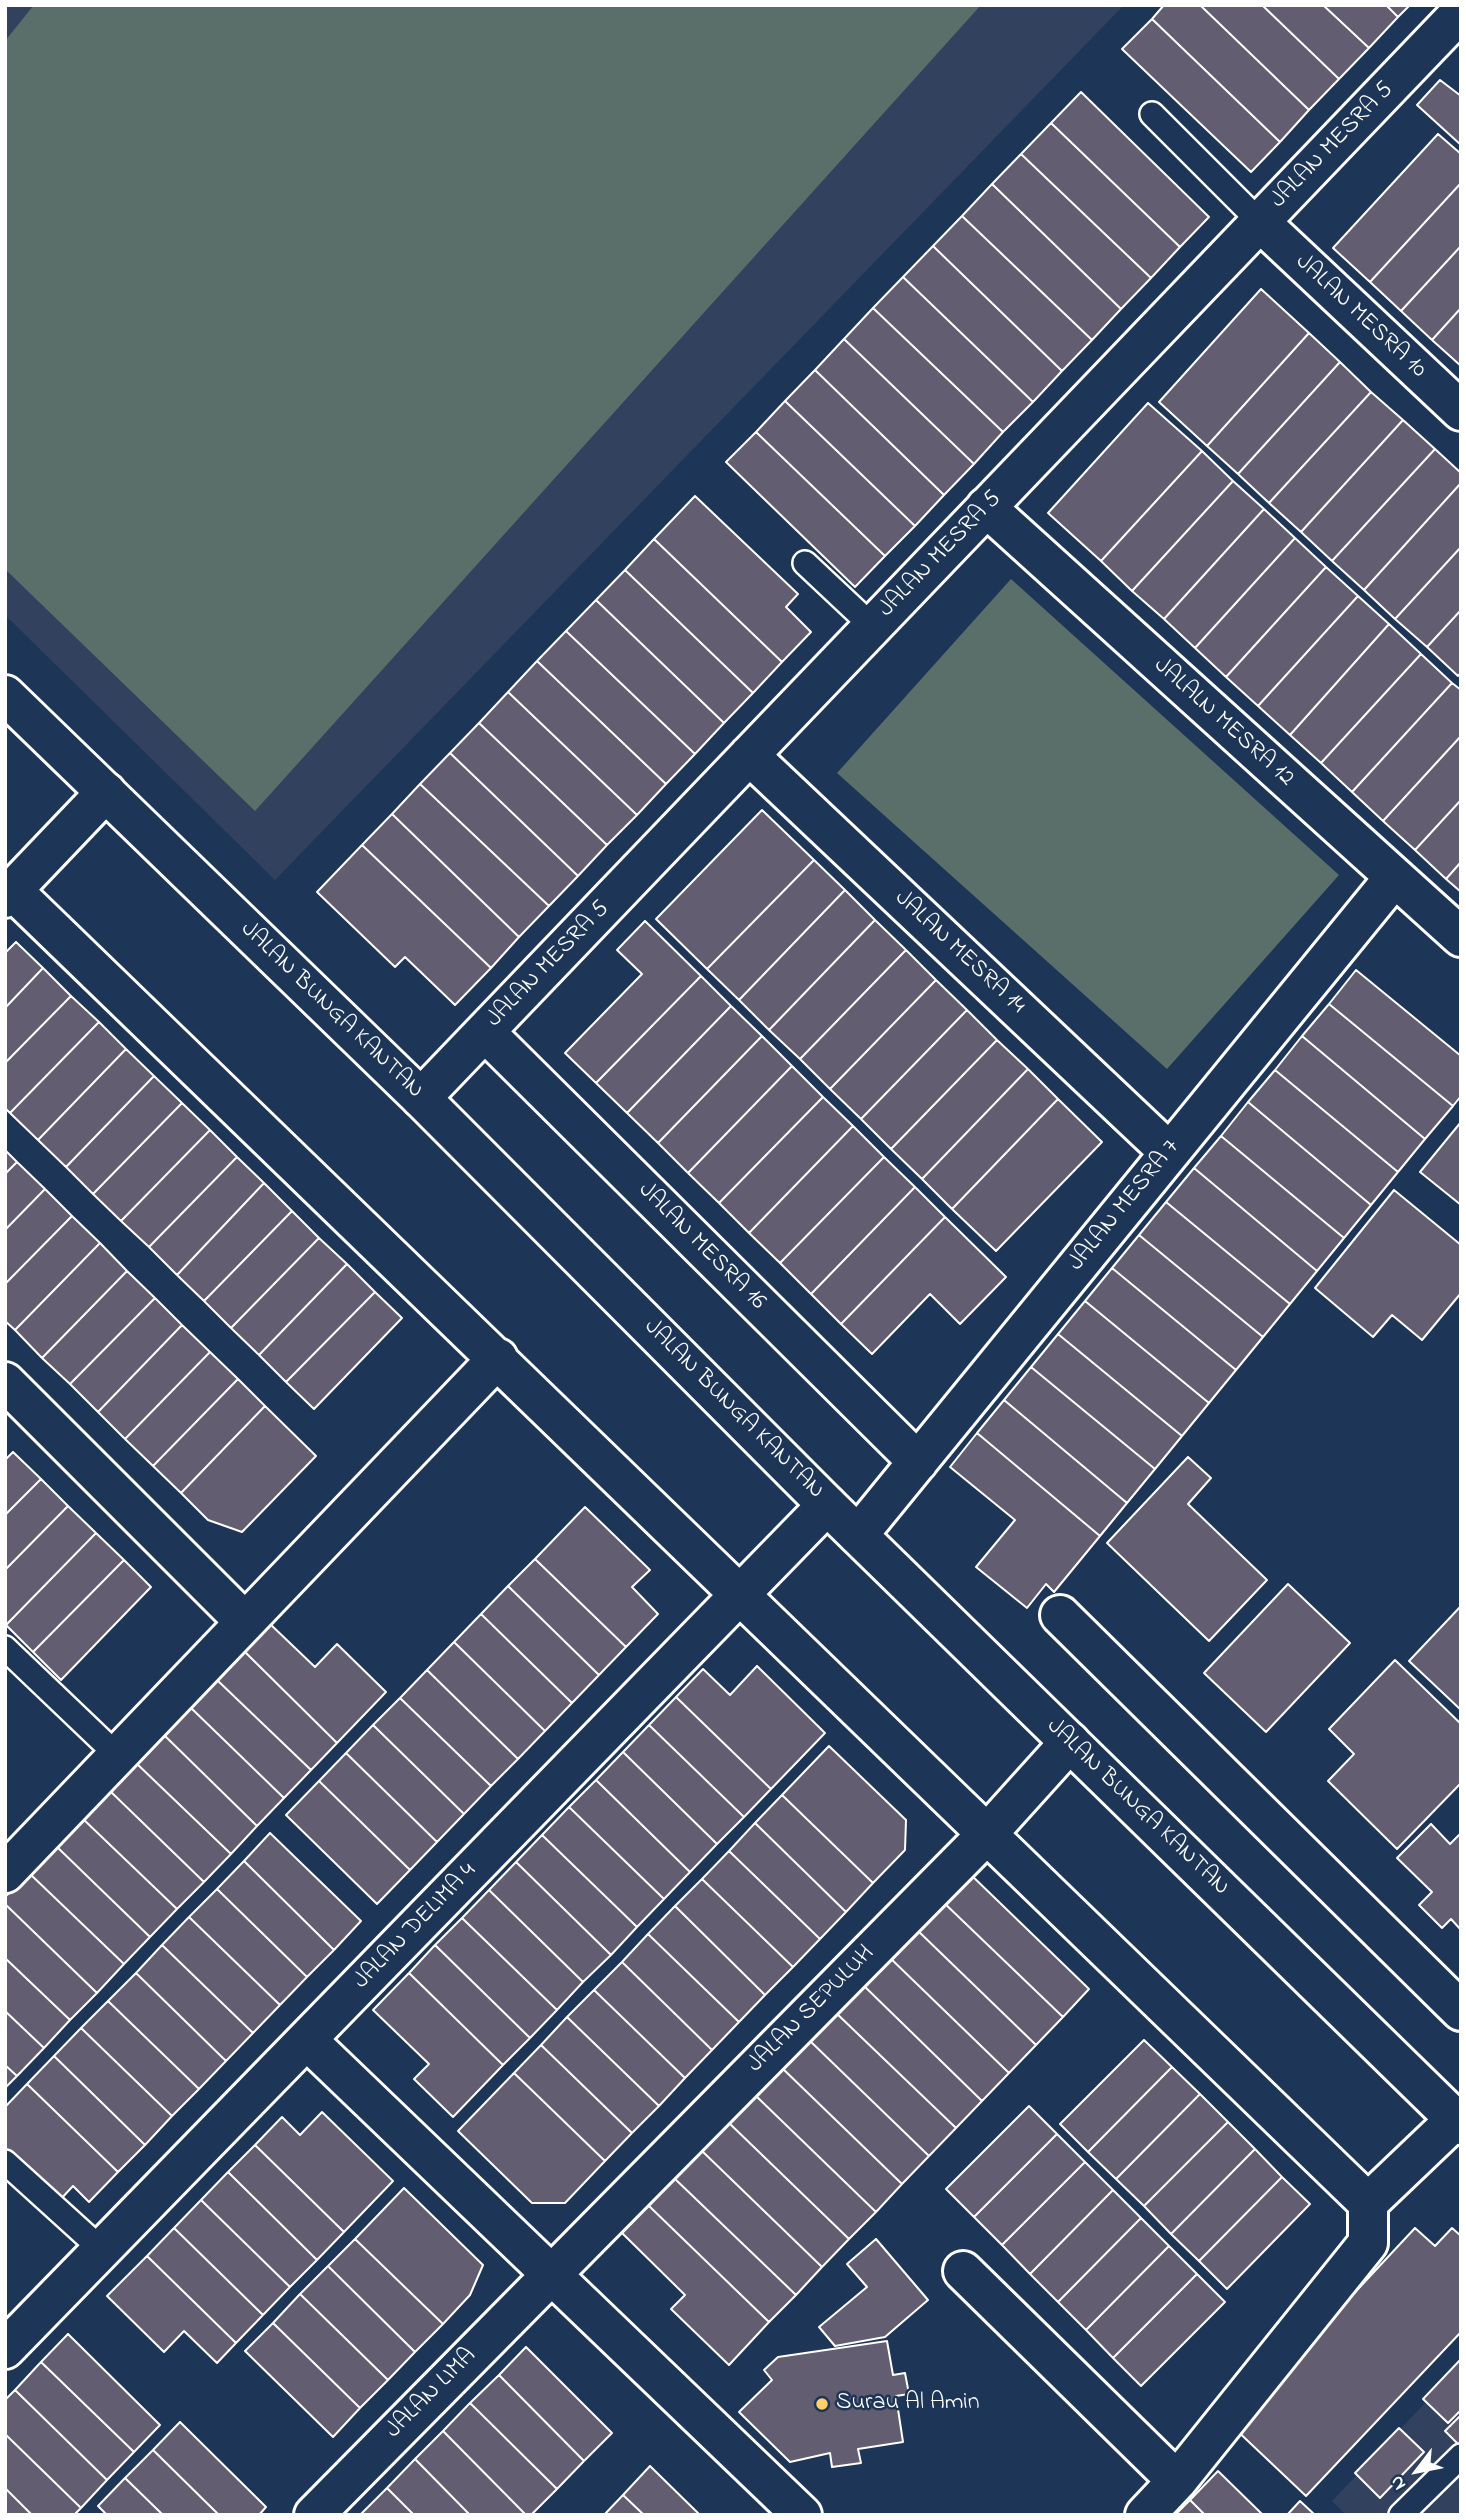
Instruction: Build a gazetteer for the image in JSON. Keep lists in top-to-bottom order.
{
  "streets": {
    "street": [
      "JALAN MESRA 5",
      "JALAN MESRA 10",
      "JALALN MESRA 12",
      "JALAN MESRA 14",
      "JALAN BUNGA KANTAN",
      "JALAN MESRA 7",
      "JALAN MESRA 16",
      "JALAN DELIMA 4",
      "JALAN SEPULUH",
      "JALAN LIMA"
    ]
  },
  "crossings": [
    ["JALAN MESRA 5", "JALAN MESRA 10"],
    ["JALAN MESRA 5", "JALALN MESRA 12"],
    ["JALAN MESRA 5", "JALAN MESRA 14"],
    ["JALAN MESRA 5", "JALAN BUNGA KANTAN"],
    ["JALAN MESRA 5", "JALAN MESRA 16"],
    ["JALALN MESRA 12", "JALAN MESRA 7"],
    ["JALAN MESRA 14", "JALAN MESRA 7"],
    ["JALAN BUNGA KANTAN", "JALAN MESRA 7"],
    ["JALAN BUNGA KANTAN", "JALAN DELIMA 4"],
    ["JALAN BUNGA KANTAN", "JALAN SEPULUH"],
    ["JALAN MESRA 7", "JALAN MESRA 16"],
    ["JALAN SEPULUH", "JALAN LIMA"]
  ],
  "places": ["Surau Al Amin"],
  "north": "bottom left"
}
